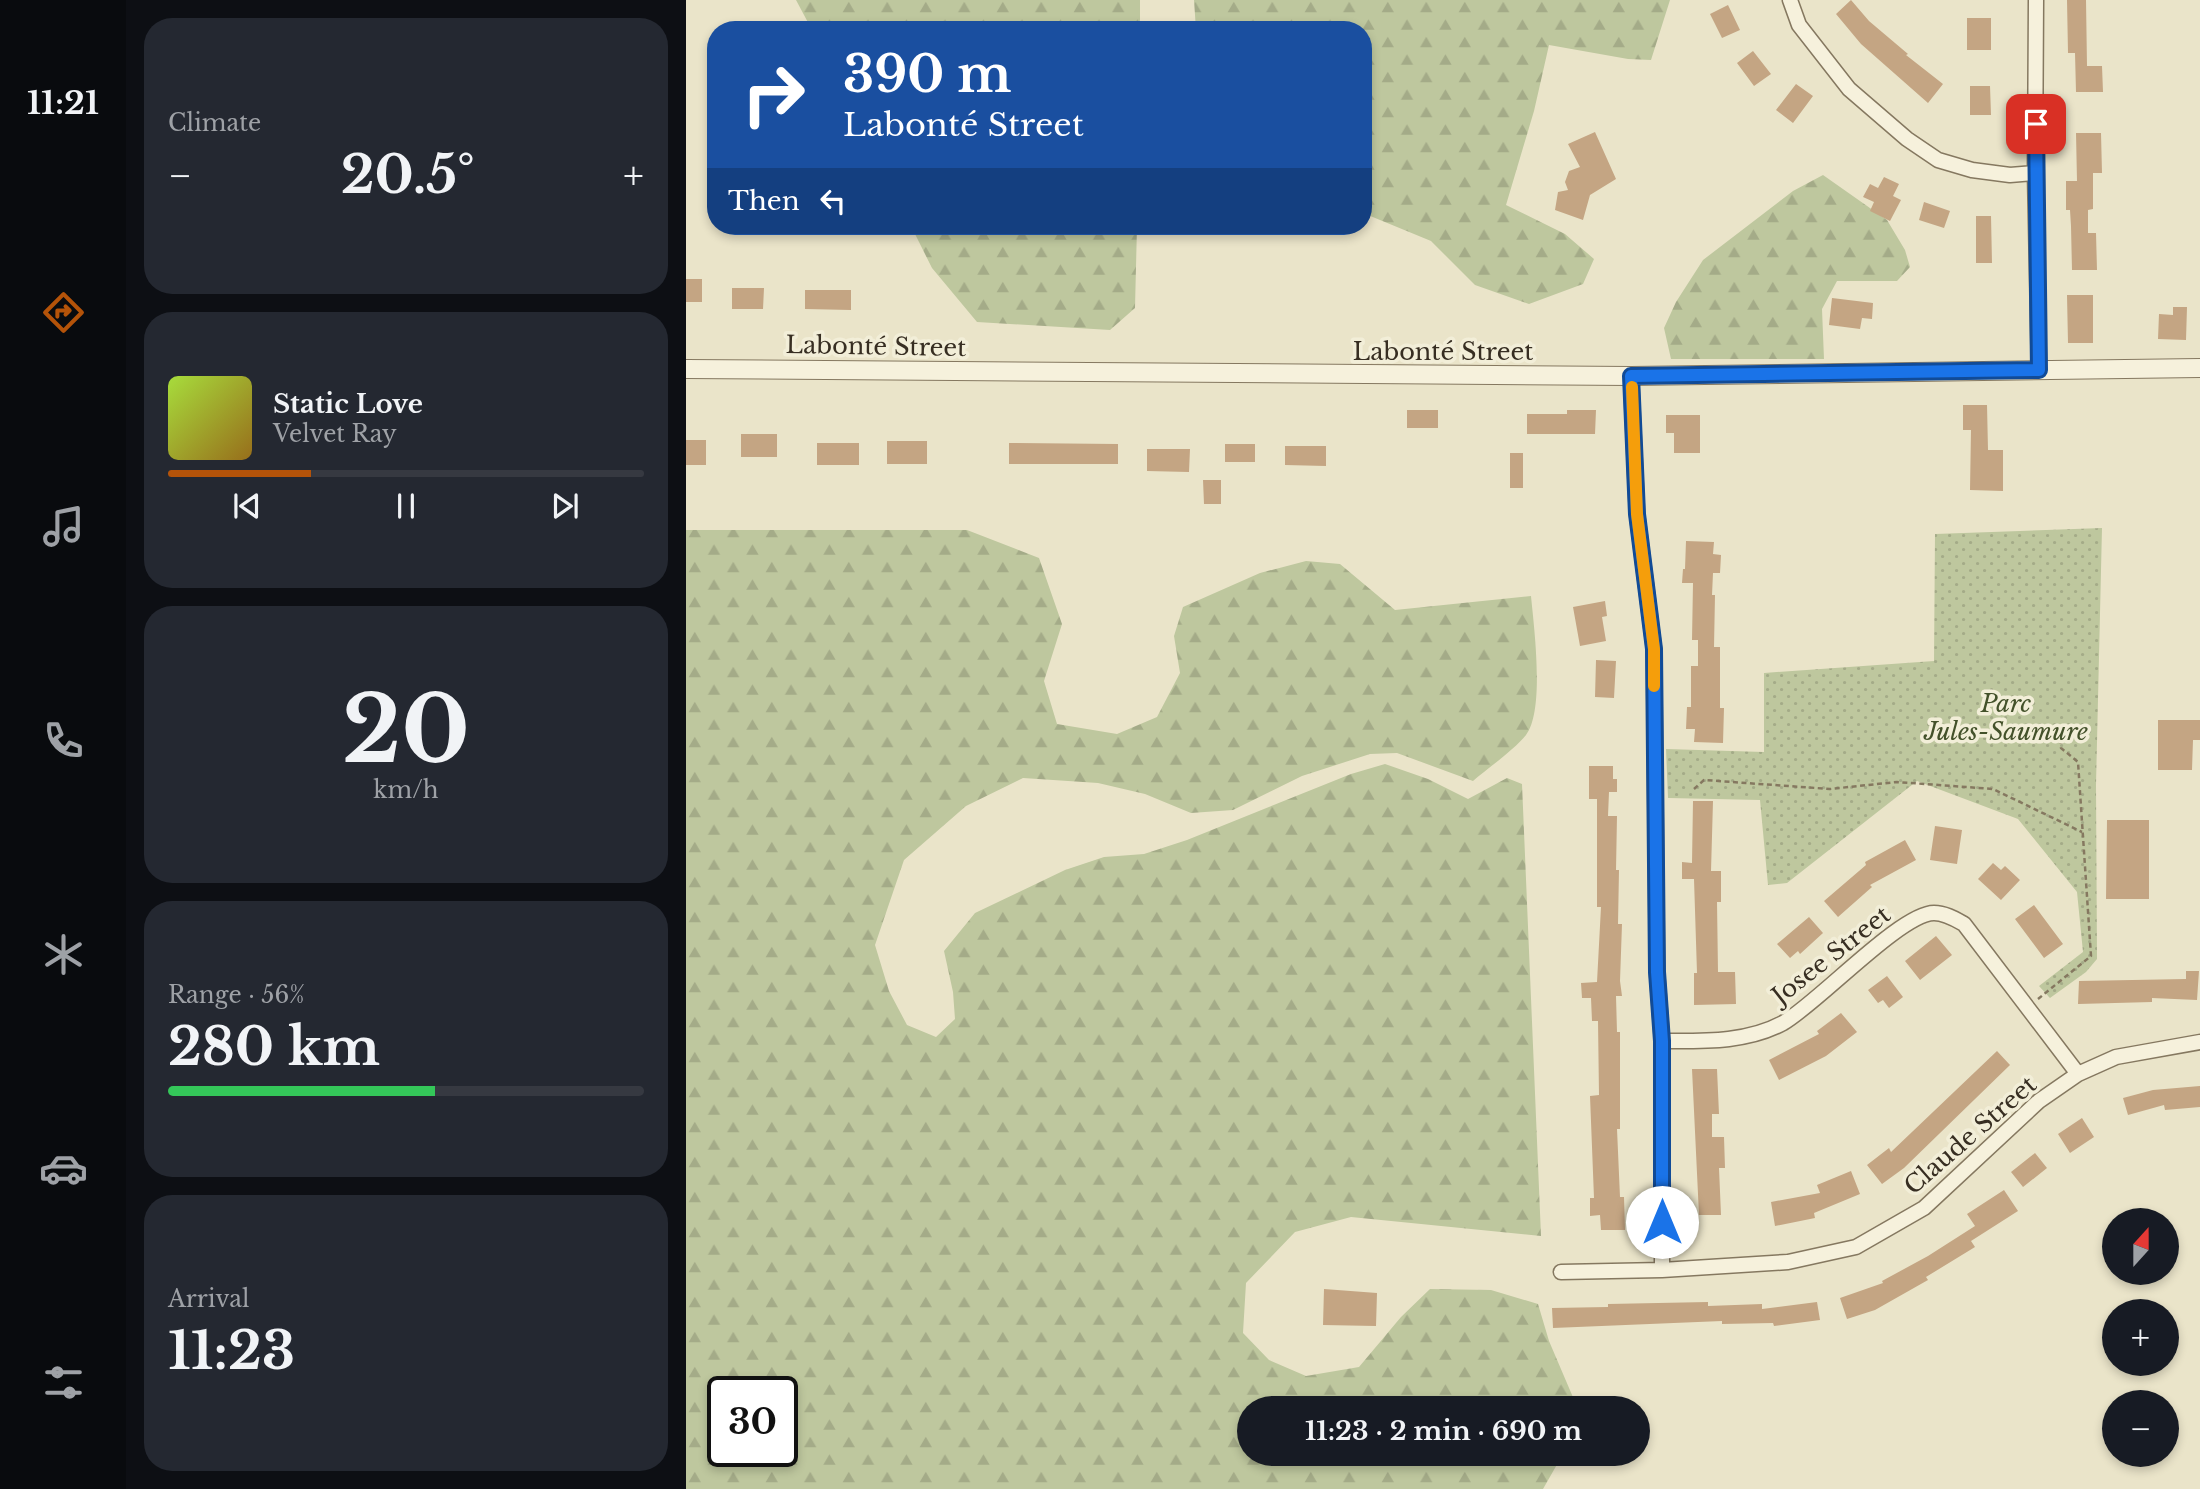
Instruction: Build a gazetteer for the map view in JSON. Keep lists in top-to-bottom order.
{
  "streets": {
    "street": ["Labonté Street", "Josee Street", "Claude Street"]
  },
  "crossings": [
    ["Josee Street", "Claude Street"]
  ],
  "parks": ["Parc Jules-Saumure"],
  "north": "top",
  "page": {
    "tabs": "11:21",
    "tile": [
      "Climate",
      ["20", "km/h"],
      ["Range · 56%", "280 km"],
      ["Arrival", "11:23"]
    ],
    "turn": ["390 m", "Labonté Street"],
    "heat": ["−", "20.5°", "+"],
    "then": "Then",
    "song": ["Static Love", "Velvet Ray"],
    "map_buttons": ["+", "−"],
    "limit": "30",
    "trip": "11:23 · 2 min · 690 m"
  }
}
